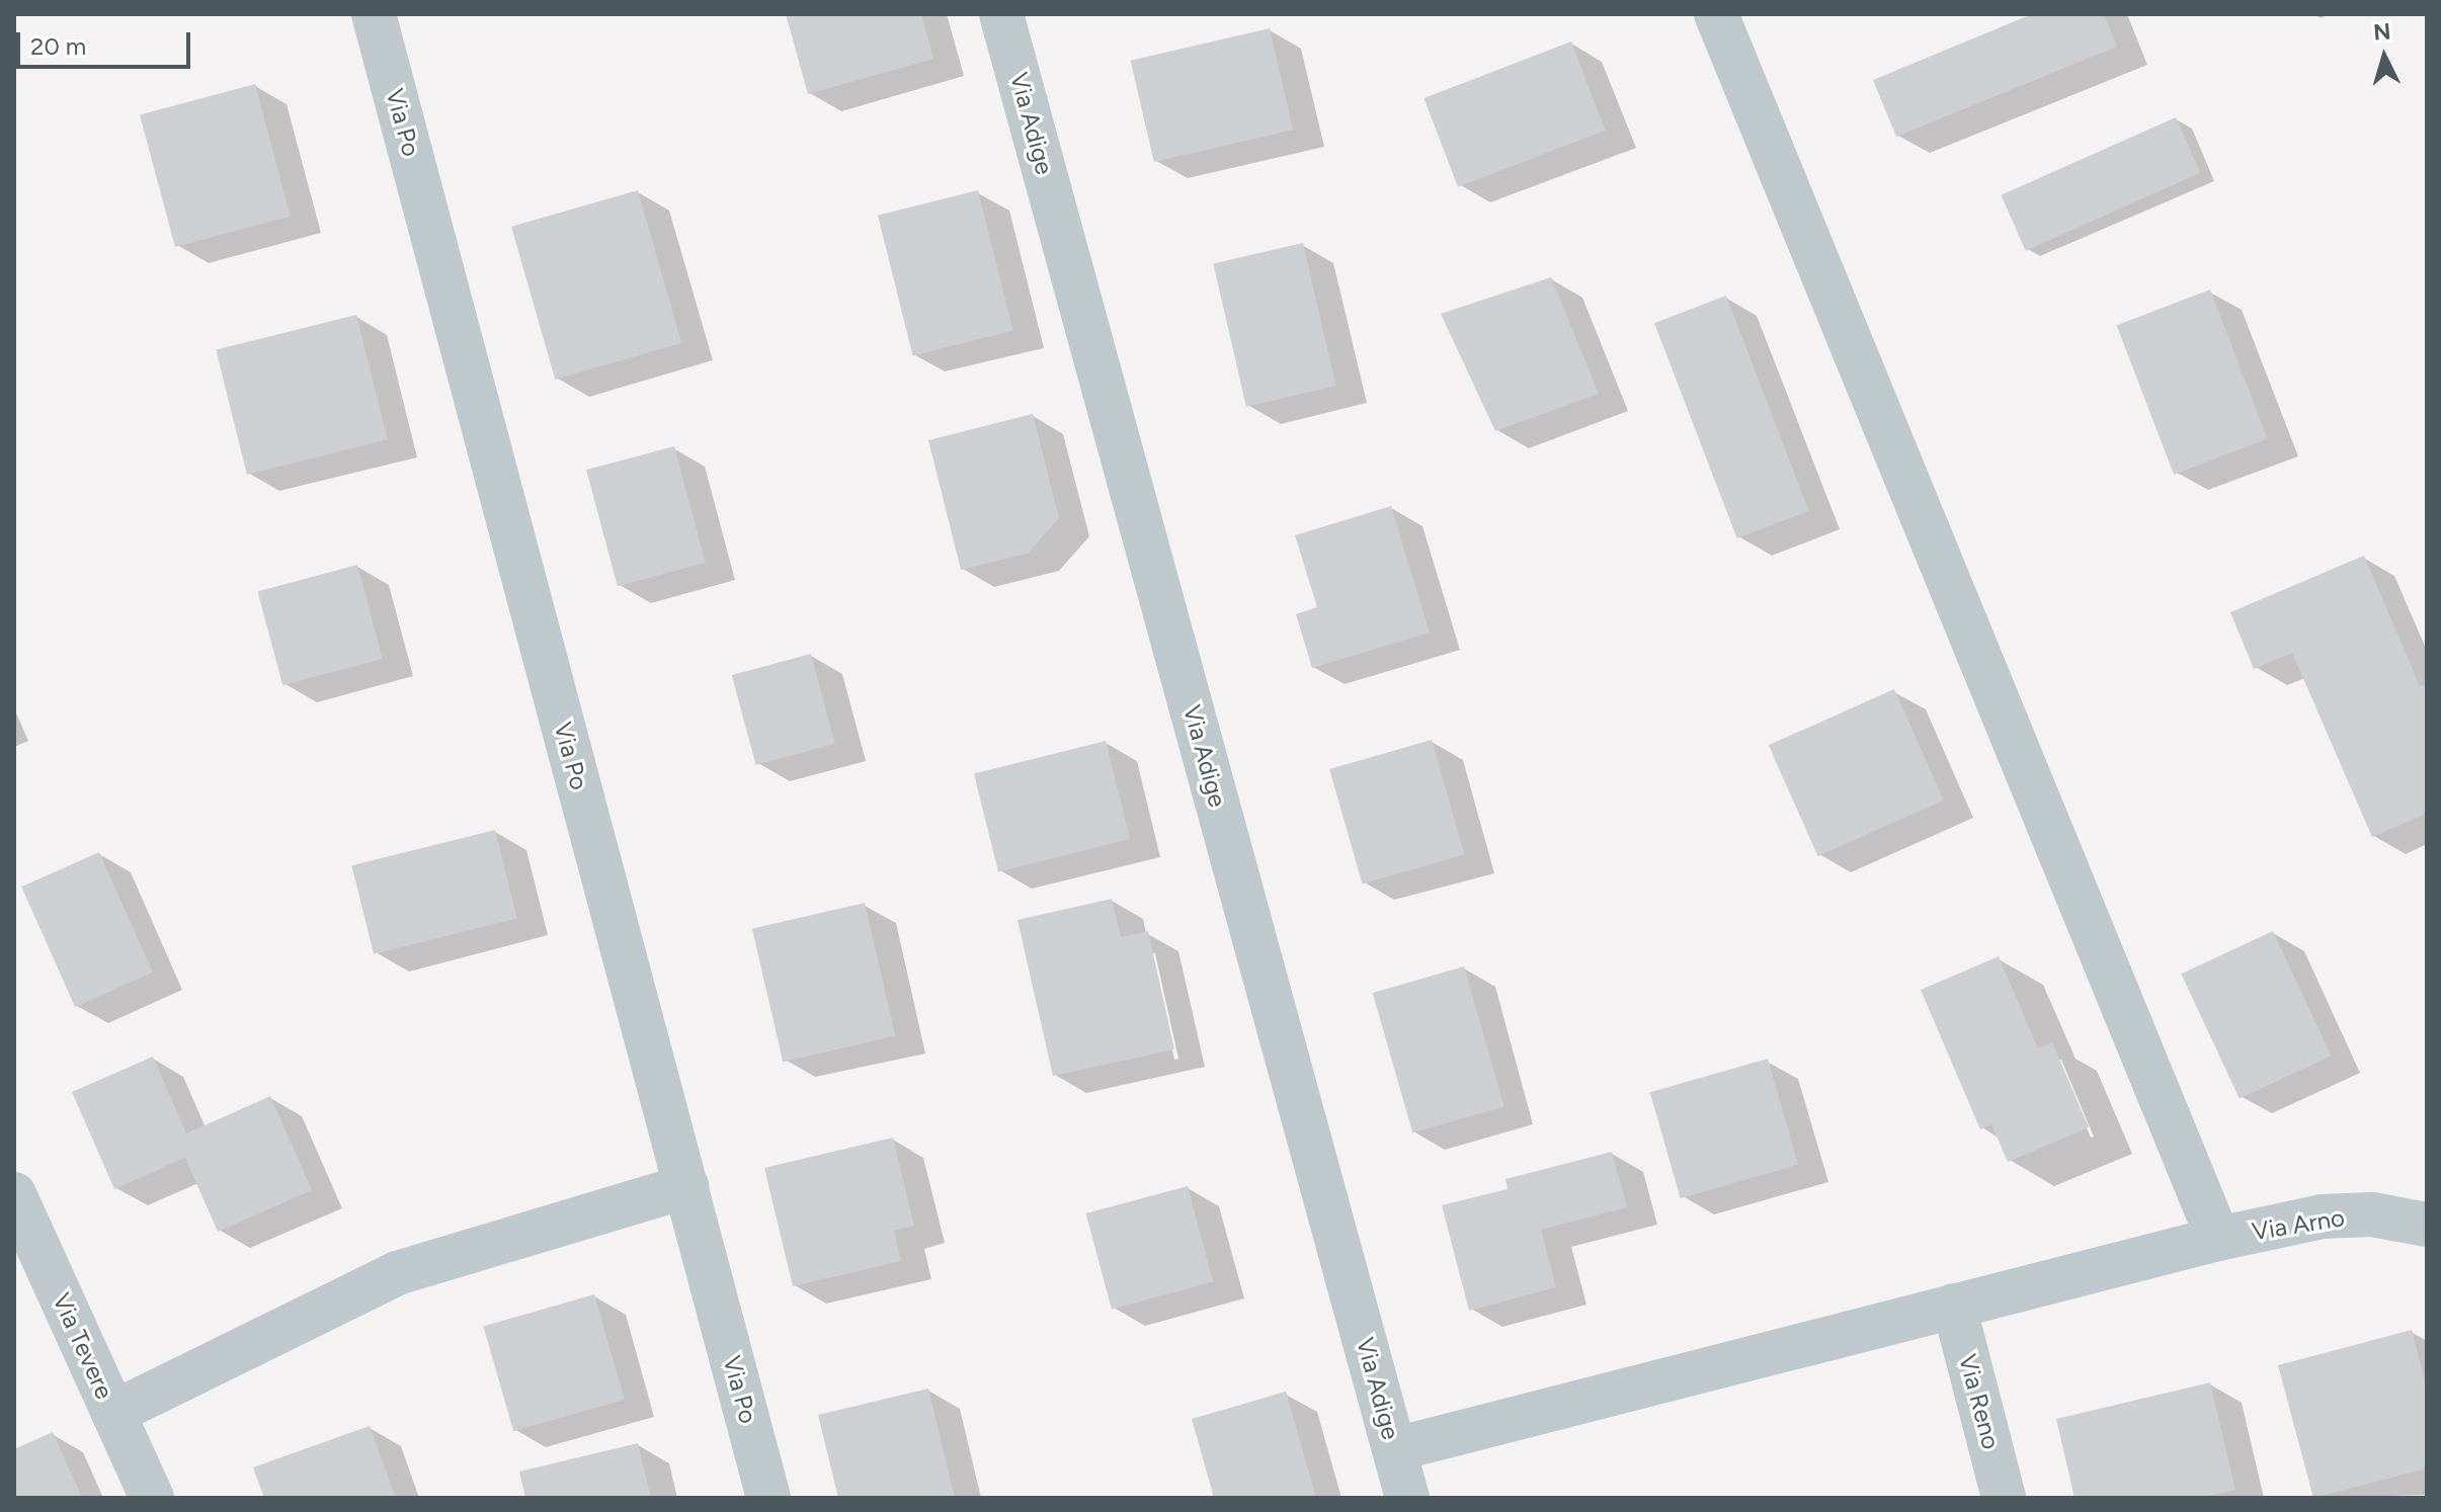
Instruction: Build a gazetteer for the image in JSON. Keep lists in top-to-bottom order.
{
  "streets": {
    "street": [
      "Via Po",
      "Via Adige",
      "Via Arno",
      "Via Tevere",
      "Via Reno"
    ]
  },
  "crossings": [
    ["Via Adige", "Via Arno"],
    ["Via Arno", "Via Reno"]
  ],
  "scale_bar": "20 m",
  "north": "top"
}
